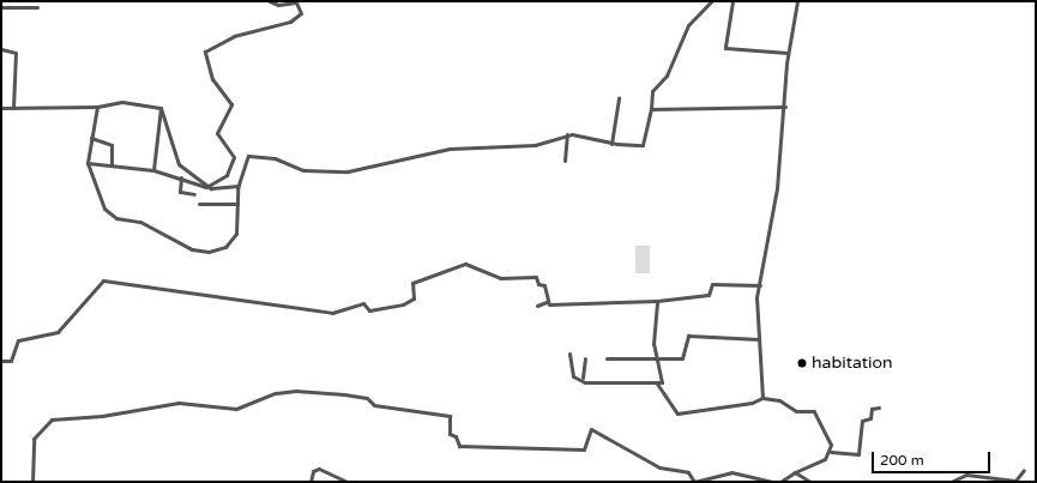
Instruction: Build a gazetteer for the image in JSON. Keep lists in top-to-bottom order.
{
  "places": ["habitation"],
  "scale_bar": "200 m"
}
